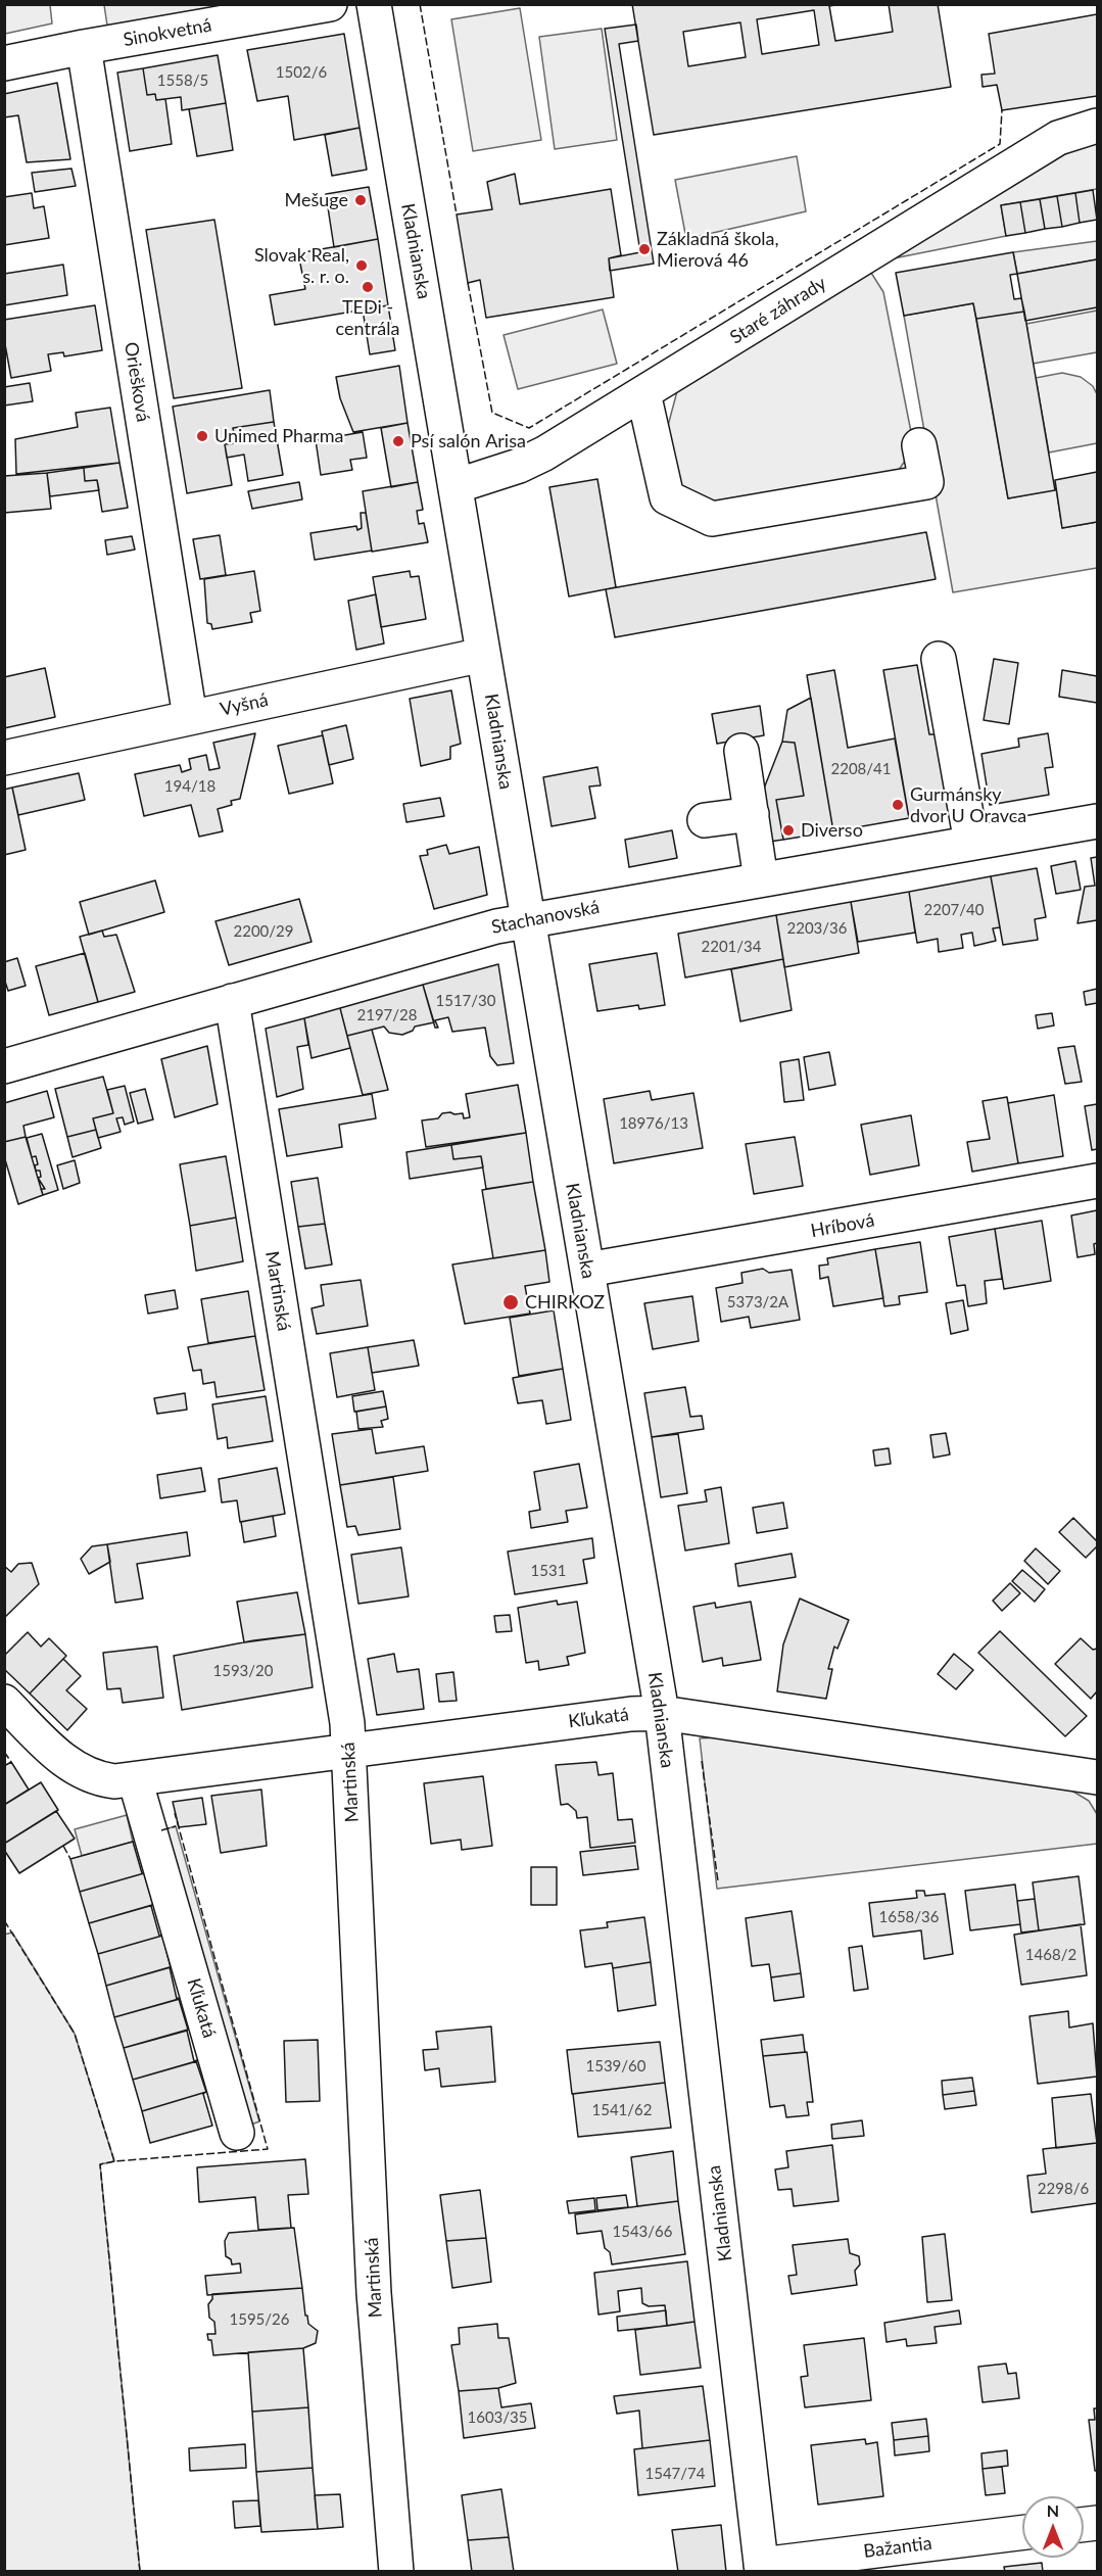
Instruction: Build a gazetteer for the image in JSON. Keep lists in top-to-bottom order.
{
  "streets": {
    "street": [
      "Sinokvetná",
      "Kladnianska",
      "Staré záhrady",
      "Oriešková",
      "Vyšná",
      "Stachanovská",
      "Hríbová",
      "Martinská",
      "Kľukatá",
      "Bažantia"
    ]
  },
  "crossings": [
    ["Sinokvetná", "Oriešková"],
    ["Kladnianska", "Staré záhrady"],
    ["Kladnianska", "Vyšná"],
    ["Kladnianska", "Stachanovská"],
    ["Kladnianska", "Hríbová"],
    ["Kladnianska", "Kľukatá"],
    ["Kladnianska", "Bažantia"],
    ["Oriešková", "Vyšná"],
    ["Stachanovská", "Martinská"],
    ["Martinská", "Kľukatá"]
  ],
  "places": [
    "Mešuge",
    "Základná škola, Mierová 46",
    "Slovak Real, s. r. o.",
    "TEDi - centrála",
    "Unimed Pharma",
    "Psí salón Arisa",
    "Gurmánsky dvor U Oravca",
    "Diverso",
    "CHIRKOZ"
  ],
  "house_numbers": [
    "1502/6",
    "1558/5",
    "2208/41",
    "194/18",
    "2207/40",
    "2203/36",
    "2200/29",
    "2201/34",
    "1517/30",
    "2197/28",
    "18976/13",
    "5373/2A",
    "1531",
    "1593/20",
    "1658/36",
    "1468/2",
    "1539/60",
    "1541/62",
    "2298/6",
    "1543/66",
    "1595/26",
    "1603/35",
    "1547/74"
  ],
  "north": "top"
}
